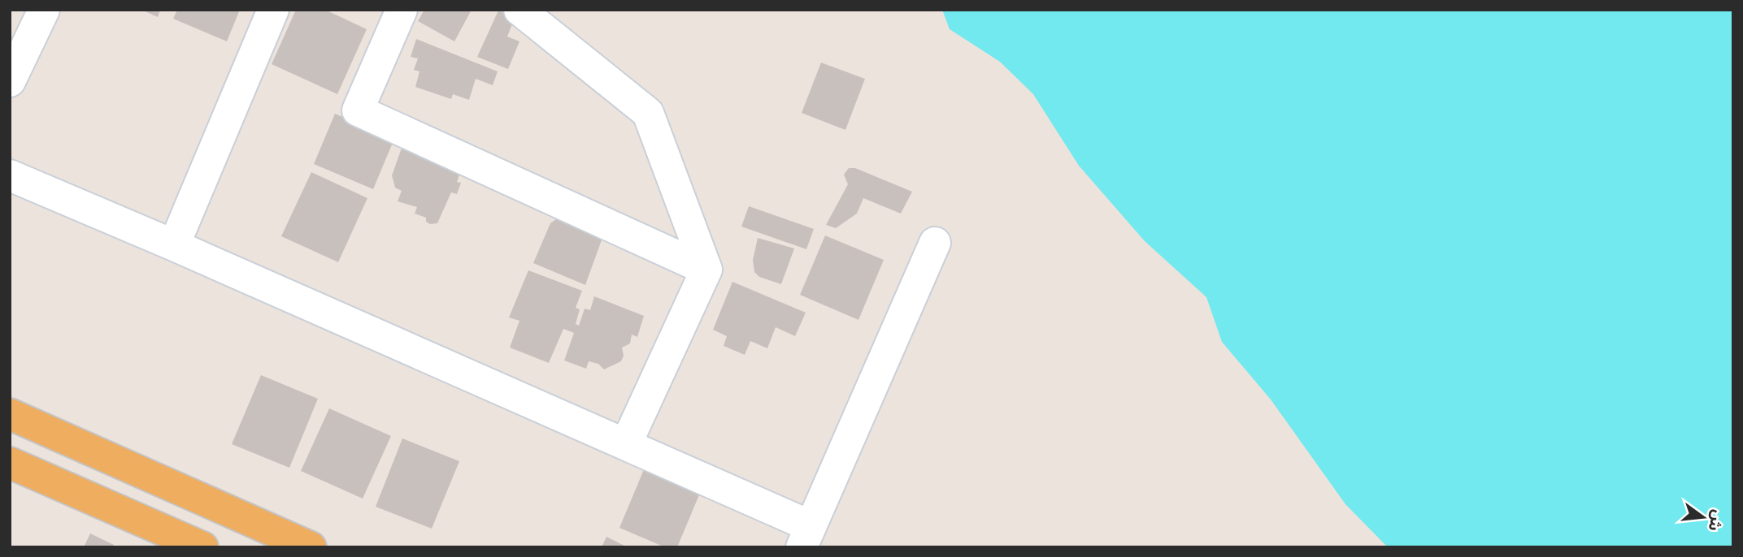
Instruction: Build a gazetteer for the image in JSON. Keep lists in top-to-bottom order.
{
  "north": "right"
}
